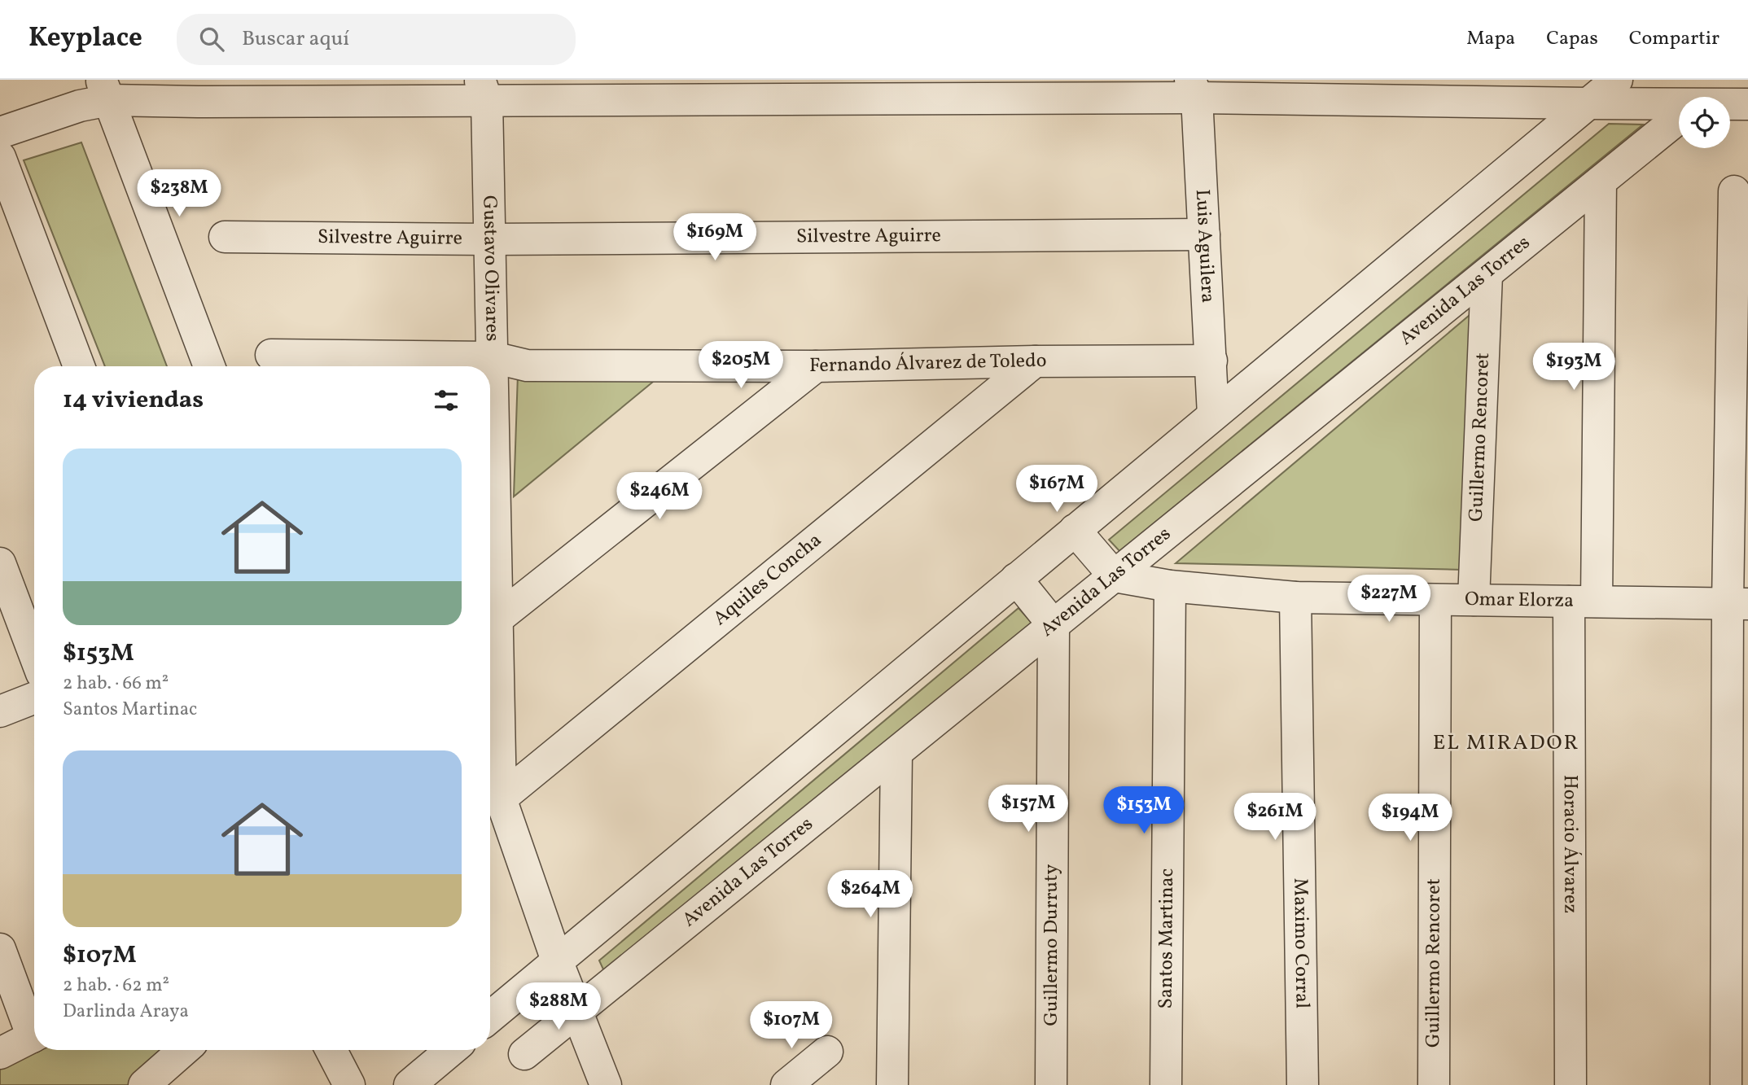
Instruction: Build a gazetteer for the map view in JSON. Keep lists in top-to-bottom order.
{
  "streets": {
    "street": [
      "Silvestre Aguirre",
      "Luis Aguilera",
      "Gustavo Olivares",
      "Avenida Las Torres",
      "Fernando Álvarez de Toledo",
      "Guillermo Rencoret",
      "Aquiles Concha",
      "Omar Elorza",
      "Horacio Álvarez",
      "Santos Martinac",
      "Maximo Corral",
      "Guillermo Durruty"
    ]
  },
  "crossings": [
    ["Silvestre Aguirre", "Luis Aguilera"],
    ["Silvestre Aguirre", "Gustavo Olivares"],
    ["Luis Aguilera", "Fernando Álvarez de Toledo"],
    ["Gustavo Olivares", "Avenida Las Torres"],
    ["Gustavo Olivares", "Fernando Álvarez de Toledo"],
    ["Gustavo Olivares", "Aquiles Concha"],
    ["Avenida Las Torres", "Guillermo Rencoret"],
    ["Avenida Las Torres", "Omar Elorza"],
    ["Avenida Las Torres", "Horacio Álvarez"],
    ["Avenida Las Torres", "Guillermo Durruty"],
    ["Fernando Álvarez de Toledo", "Aquiles Concha"],
    ["Guillermo Rencoret", "Omar Elorza"],
    ["Omar Elorza", "Horacio Álvarez"],
    ["Omar Elorza", "Santos Martinac"],
    ["Omar Elorza", "Maximo Corral"]
  ],
  "districts": ["EL MIRADOR"],
  "page": {
    "header": "Keyplace",
    "search": "Buscar aquí",
    "nav": ["Mapa", "Capas", "Compartir"],
    "price": [
      "$238M",
      "$169M",
      "$205M",
      "$193M",
      "$167M",
      "$246M",
      "$227M",
      "$157M",
      "$153M",
      "$261M",
      "$194M",
      "$264M",
      "$288M",
      "$107M"
    ],
    "heading": "14 viviendas",
    "list": [
      {
        "name": "$153M",
        "note": "2 hab. · 66 m² · Santos Martinac"
      },
      {
        "name": "$107M",
        "note": "2 hab. · 62 m² · Darlinda Araya"
      }
    ]
  }
}
